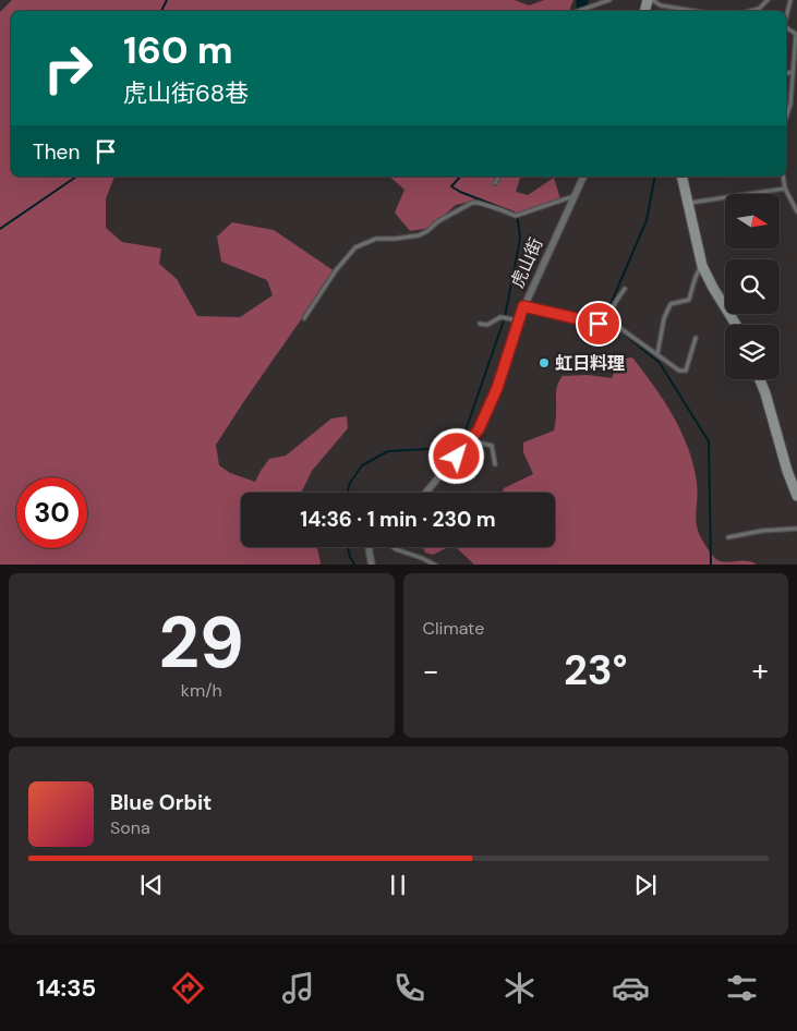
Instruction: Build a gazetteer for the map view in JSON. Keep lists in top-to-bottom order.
{
  "streets": {
    "street": ["虎山街"]
  },
  "places": ["虹日料理"],
  "north": "right",
  "page": {
    "turn": ["160 m", "虎山街68巷"],
    "then": "Then",
    "limit": "30",
    "trip": "14:36 · 1 min · 230 m",
    "tile": [
      ["29", "km/h"],
      "Climate"
    ],
    "heat": ["−", "23°", "+"],
    "song": ["Blue Orbit", "Sona"],
    "tabs": "14:35"
  }
}
